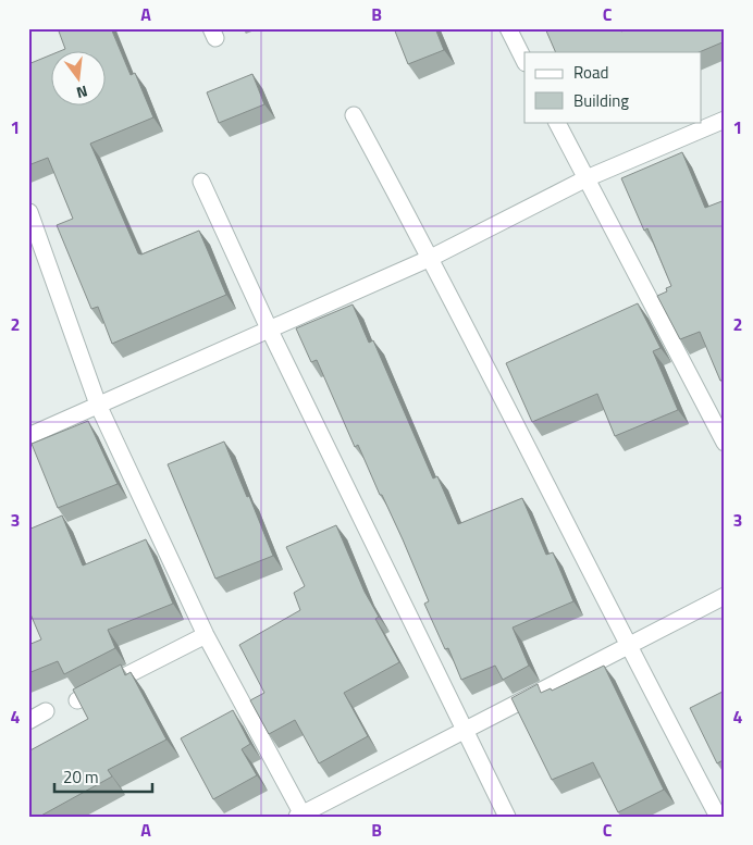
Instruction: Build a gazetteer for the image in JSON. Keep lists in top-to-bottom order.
{
  "legend": ["Road", "Building"],
  "scale_bar": "20 m",
  "north": "bottom",
  "grid": {
    "columns": ["A", "B", "C"],
    "rows": [
      "1",
      "2",
      "3",
      "4"
    ]
  }
}
